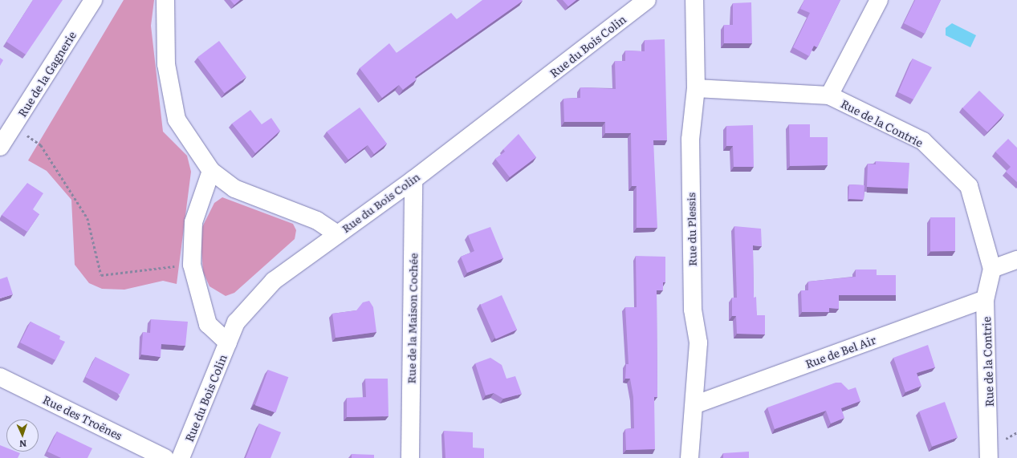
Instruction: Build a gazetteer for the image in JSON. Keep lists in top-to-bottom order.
{
  "streets": {
    "street": [
      "Rue du Bois Colin",
      "Rue de la Gagnerie",
      "Rue de la Contrie",
      "Rue du Plessis",
      "Rue de la Maison Cochée",
      "Rue de Bel Air",
      "Rue des Troënes"
    ]
  },
  "crossings": [
    ["Rue du Bois Colin", "Rue de la Maison Cochée"],
    ["Rue de la Contrie", "Rue du Plessis"],
    ["Rue de la Contrie", "Rue de Bel Air"],
    ["Rue du Plessis", "Rue de Bel Air"]
  ],
  "north": "bottom"
}
